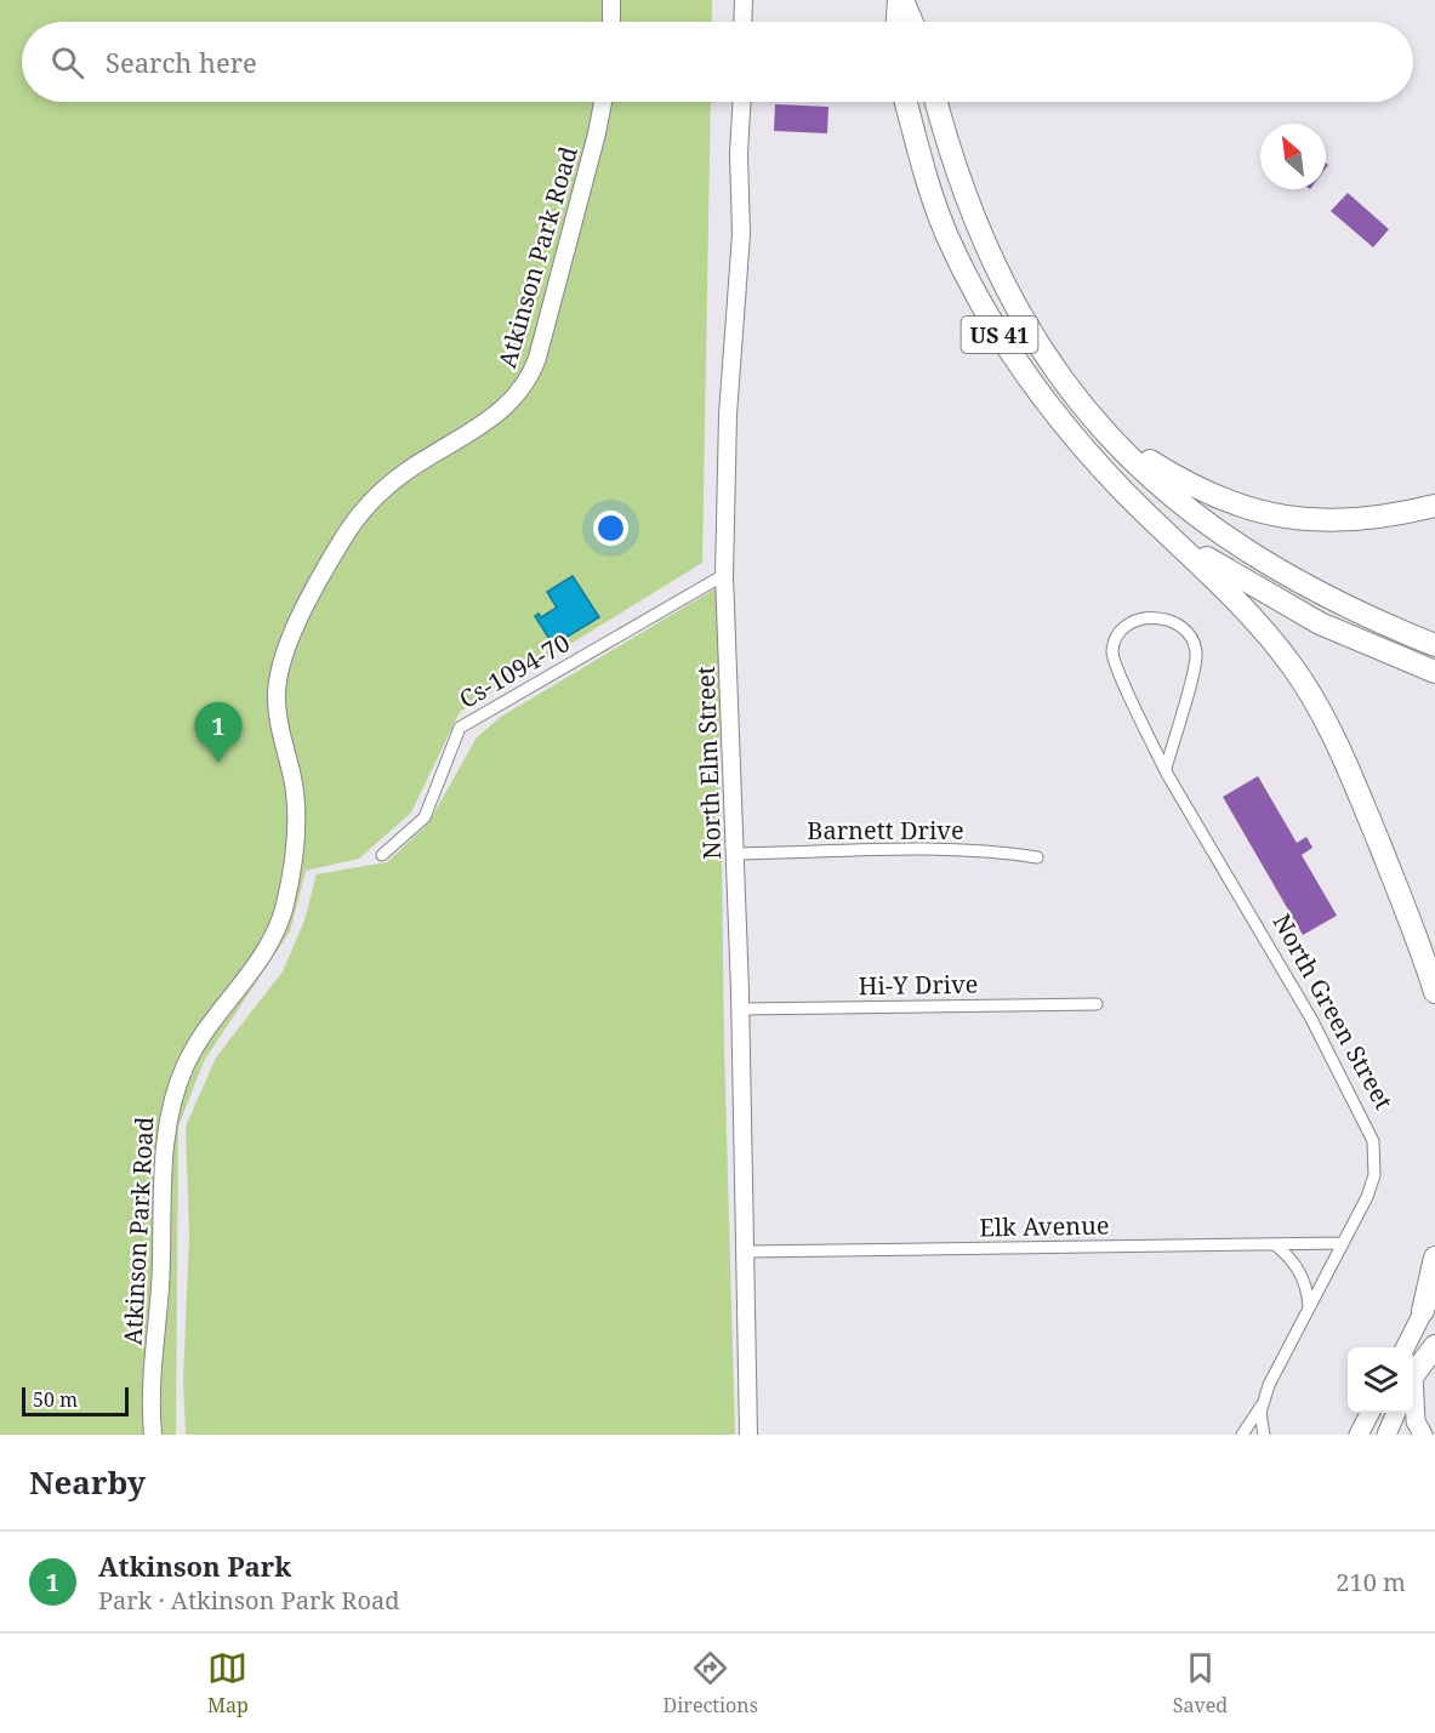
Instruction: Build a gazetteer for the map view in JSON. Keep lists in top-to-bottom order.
{
  "streets": {
    "highway": ["US 41"],
    "street": [
      "Atkinson Park Road",
      "Cs-1094-70",
      "North Elm Street",
      "Barnett Drive",
      "Hi-Y Drive",
      "North Green Street",
      "Elk Avenue"
    ]
  },
  "crossings": [
    ["Cs-1094-70", "North Elm Street"],
    ["North Elm Street", "Barnett Drive"],
    ["North Elm Street", "Hi-Y Drive"],
    ["North Elm Street", "Elk Avenue"],
    ["North Green Street", "Elk Avenue"]
  ],
  "scale_bar": "50 m",
  "north": "top left",
  "page": {
    "search": "Search here",
    "pins": "1",
    "scale": "50 m",
    "heading": "Nearby",
    "list": [
      {
        "mark": "1",
        "name": "Atkinson Park",
        "note": "Park · Atkinson Park Road",
        "value": "210 m"
      }
    ],
    "nav": ["Map", "Directions", "Saved"]
  }
}
